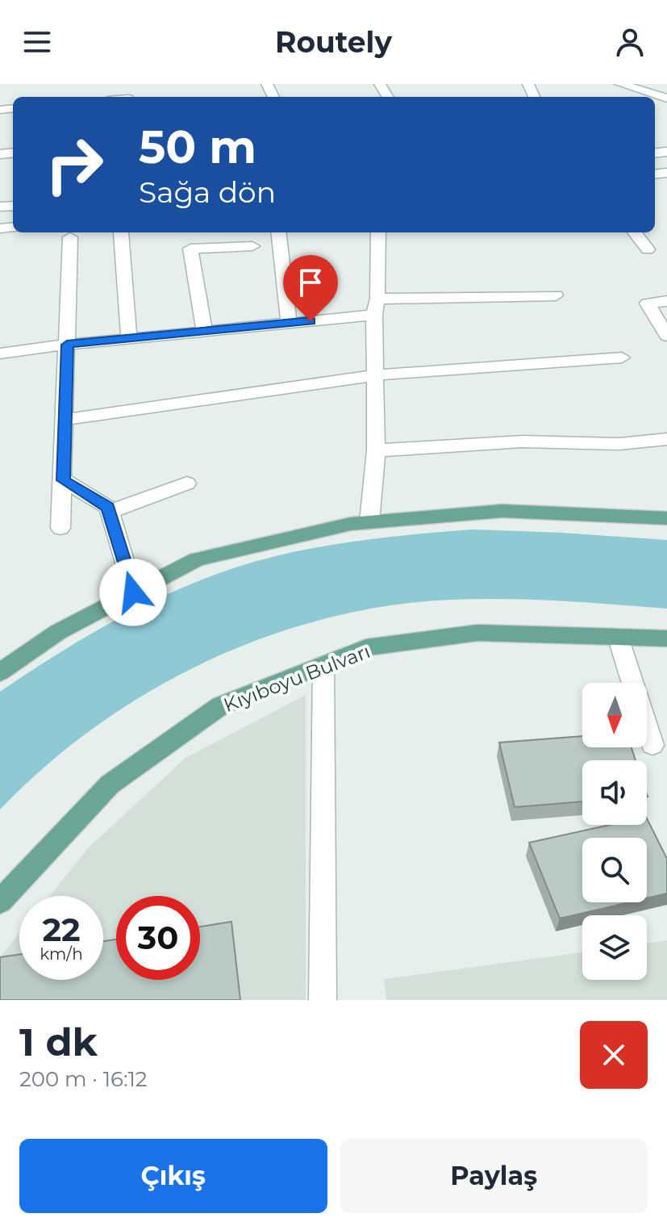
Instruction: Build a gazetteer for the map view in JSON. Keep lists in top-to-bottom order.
{
  "streets": {
    "main road": ["Kıyıboyu Bulvarı"]
  },
  "north": "bottom",
  "page": {
    "header": "Routely",
    "turn": ["50 m", "Sağa dön"],
    "speed": "22 km/h",
    "limit": "30",
    "heading": ["1 dk", "200 m · 16:12"],
    "buttons": ["Çıkış", "Paylaş"]
  }
}
